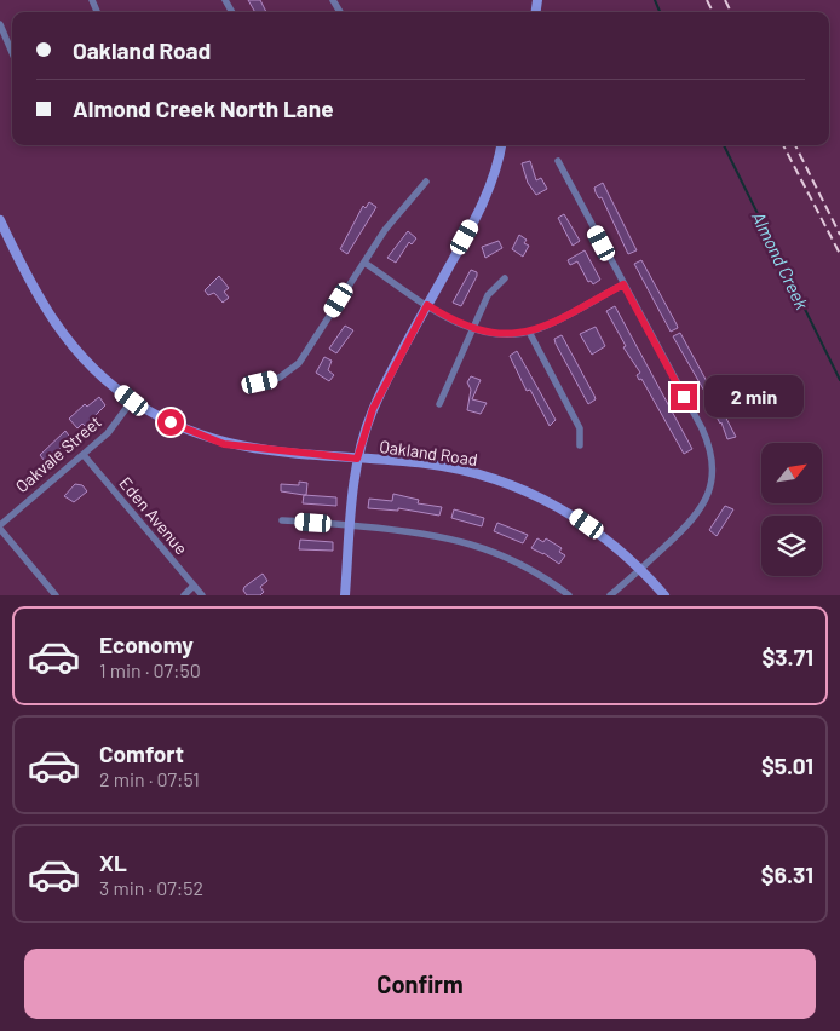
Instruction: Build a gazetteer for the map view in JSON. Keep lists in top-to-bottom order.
{
  "streets": {
    "street": ["Oakland Road", "Oakvale Street", "Eden Avenue"]
  },
  "crossings": [
    ["Oakland Road", "Oakvale Street"],
    ["Oakvale Street", "Eden Avenue"]
  ],
  "water": ["Almond Creek"],
  "north": "top right",
  "page": {
    "banner": ["Oakland Road", "Almond Creek North Lane"],
    "bubble": "2 min",
    "list": [
      {
        "name": "Economy",
        "note": "1 min · 07:50",
        "value": "$3.71"
      },
      {
        "name": "Comfort",
        "note": "2 min · 07:51",
        "value": "$5.01"
      },
      {
        "name": "XL",
        "note": "3 min · 07:52",
        "value": "$6.31"
      }
    ],
    "buttons": "Confirm"
  }
}
